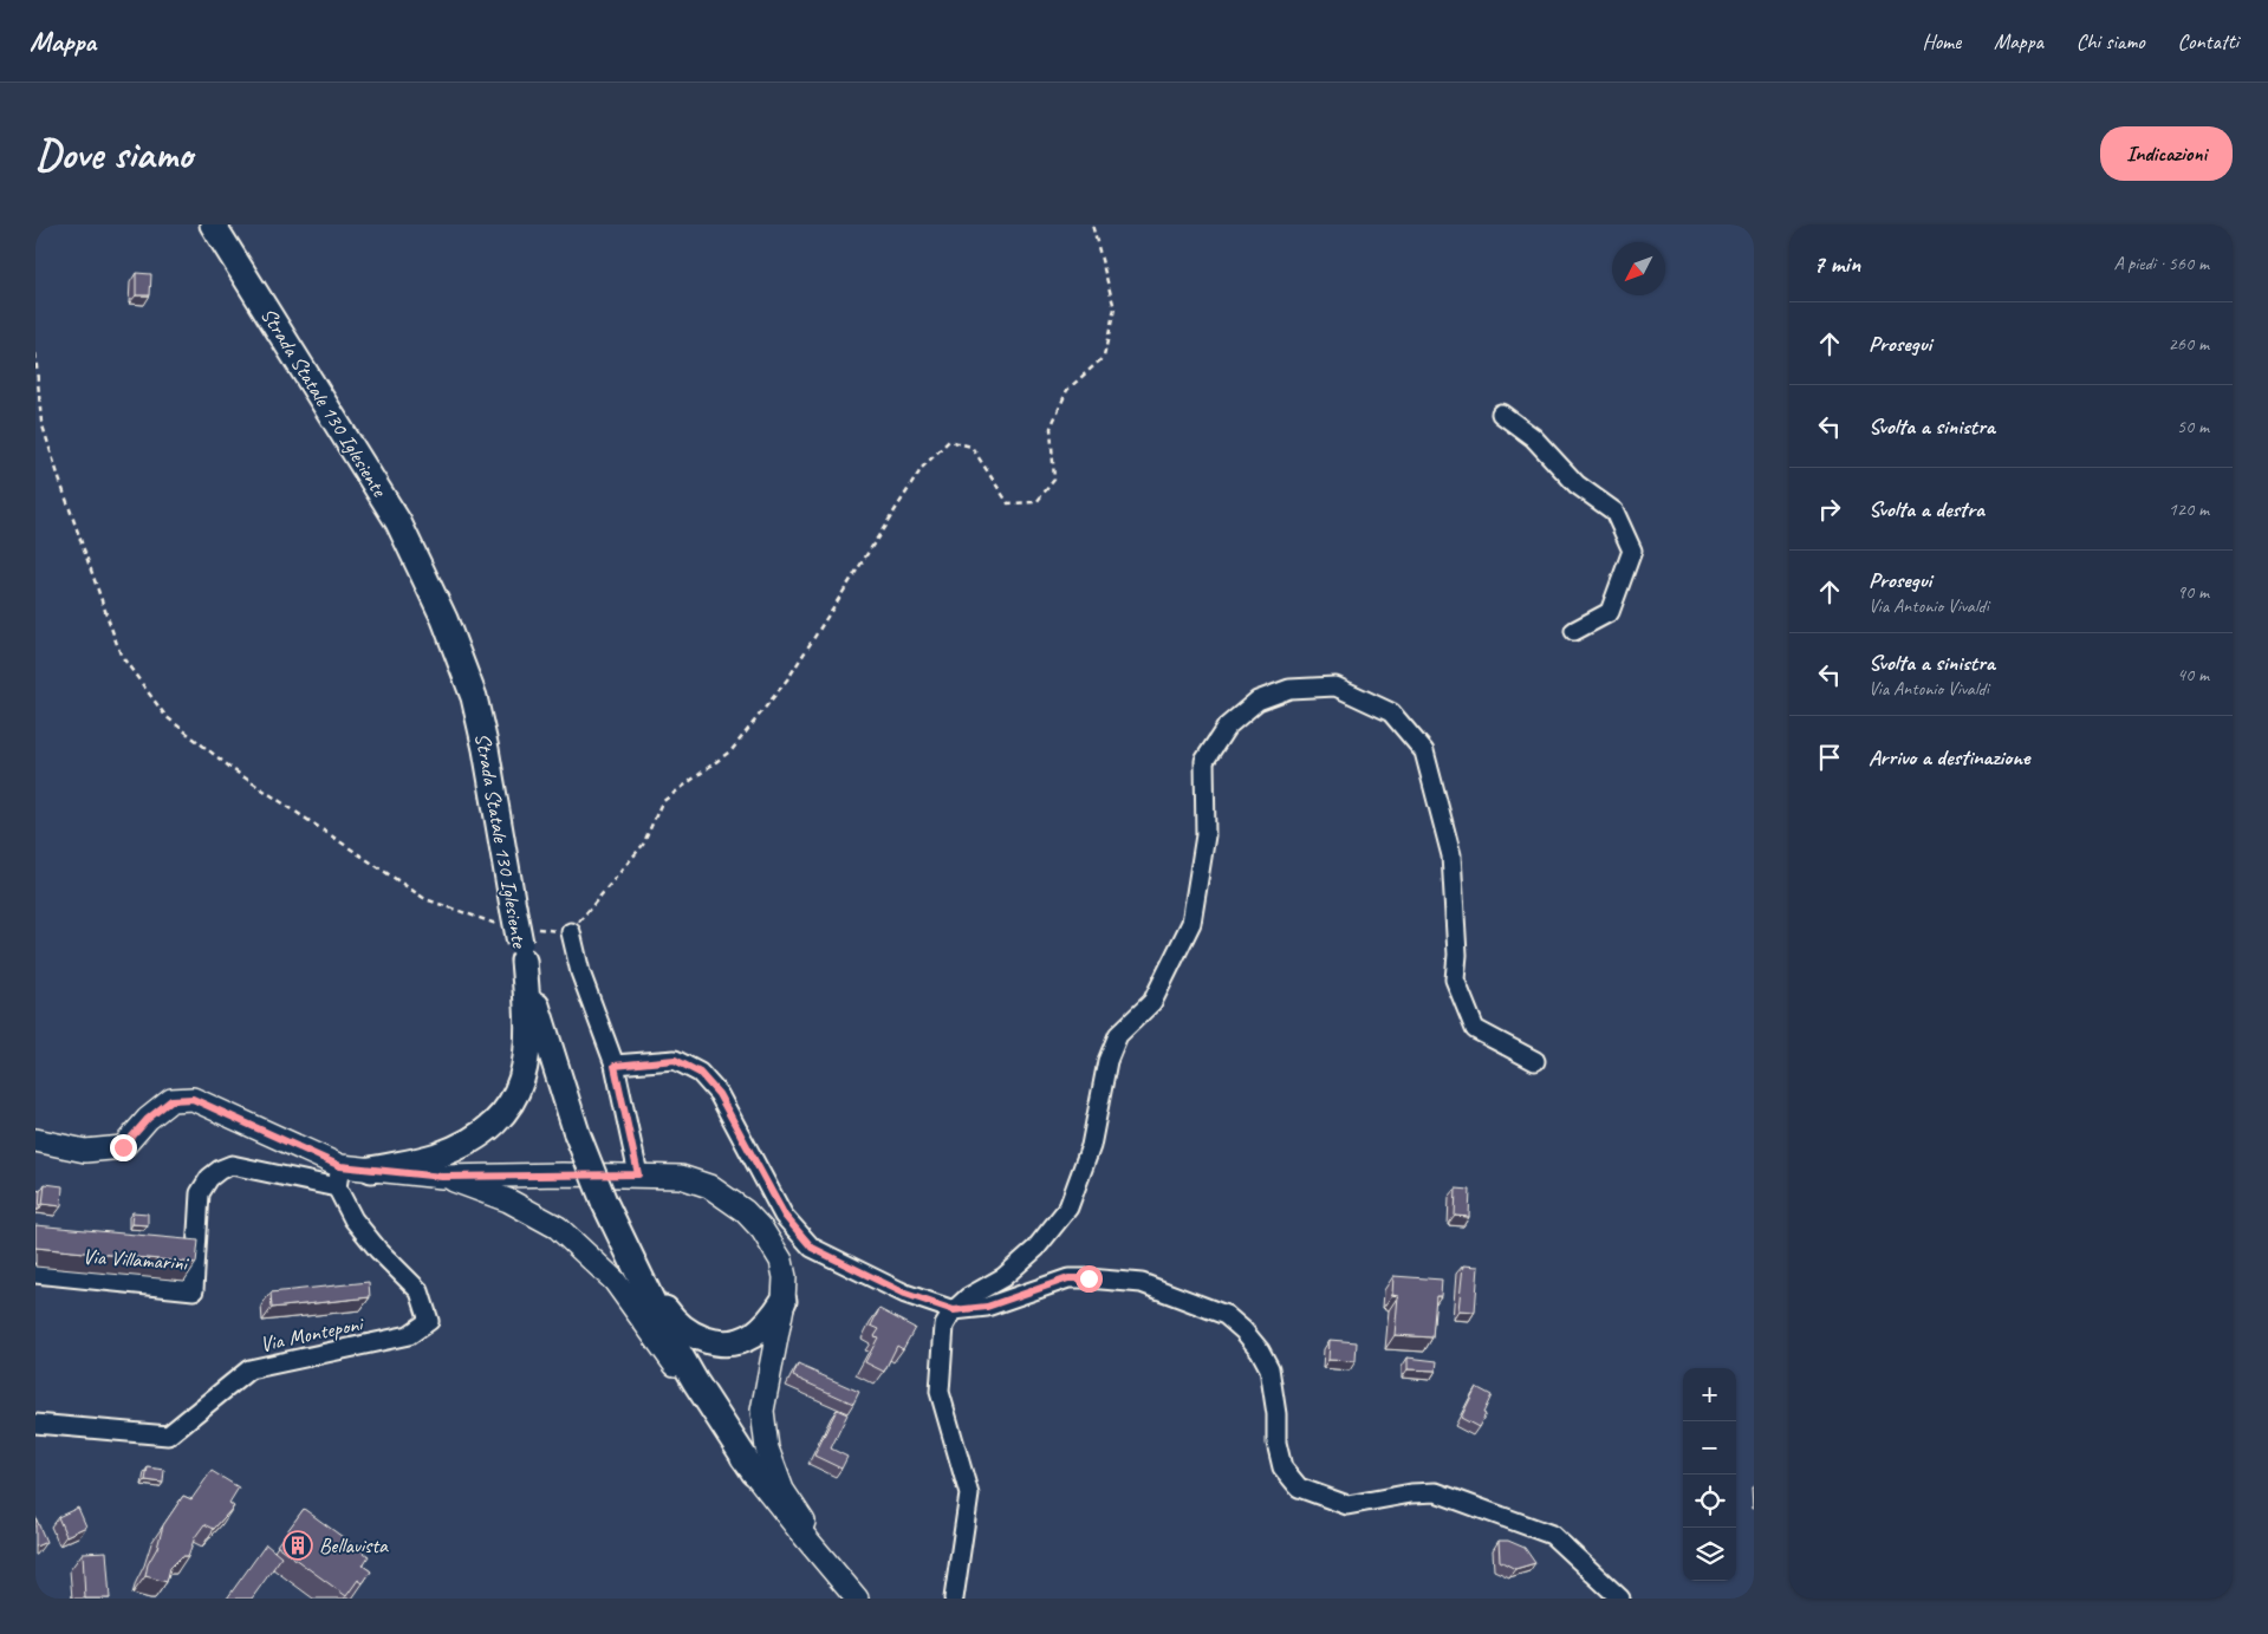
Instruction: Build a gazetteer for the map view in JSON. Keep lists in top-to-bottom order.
{
  "streets": {
    "highway": ["Strada Statale 130 Iglesiente"],
    "street": ["Via Villamarini", "Via Monteponi"]
  },
  "crossings": [
    ["Via Villamarini", "Via Monteponi"]
  ],
  "places": {
    "building": ["Bellavista"]
  },
  "north": "bottom left",
  "page": {
    "header": "Mappa",
    "nav": [
      "Home",
      "Mappa",
      "Chi siamo",
      "Contatti"
    ],
    "buttons": "Indicazioni",
    "title": "Dove siamo",
    "heading": ["7 min", "A piedi · 560 m"],
    "list": [
      ["Prosegui", "260 m"],
      ["Svolta a sinistra", "50 m"],
      ["Svolta a destra", "120 m"],
      ["Prosegui", "Via Antonio Vivaldi", "90 m"],
      ["Svolta a sinistra", "Via Antonio Vivaldi", "40 m"],
      "Arrivo a destinazione"
    ],
    "map_buttons": ["+", "−"]
  }
}
